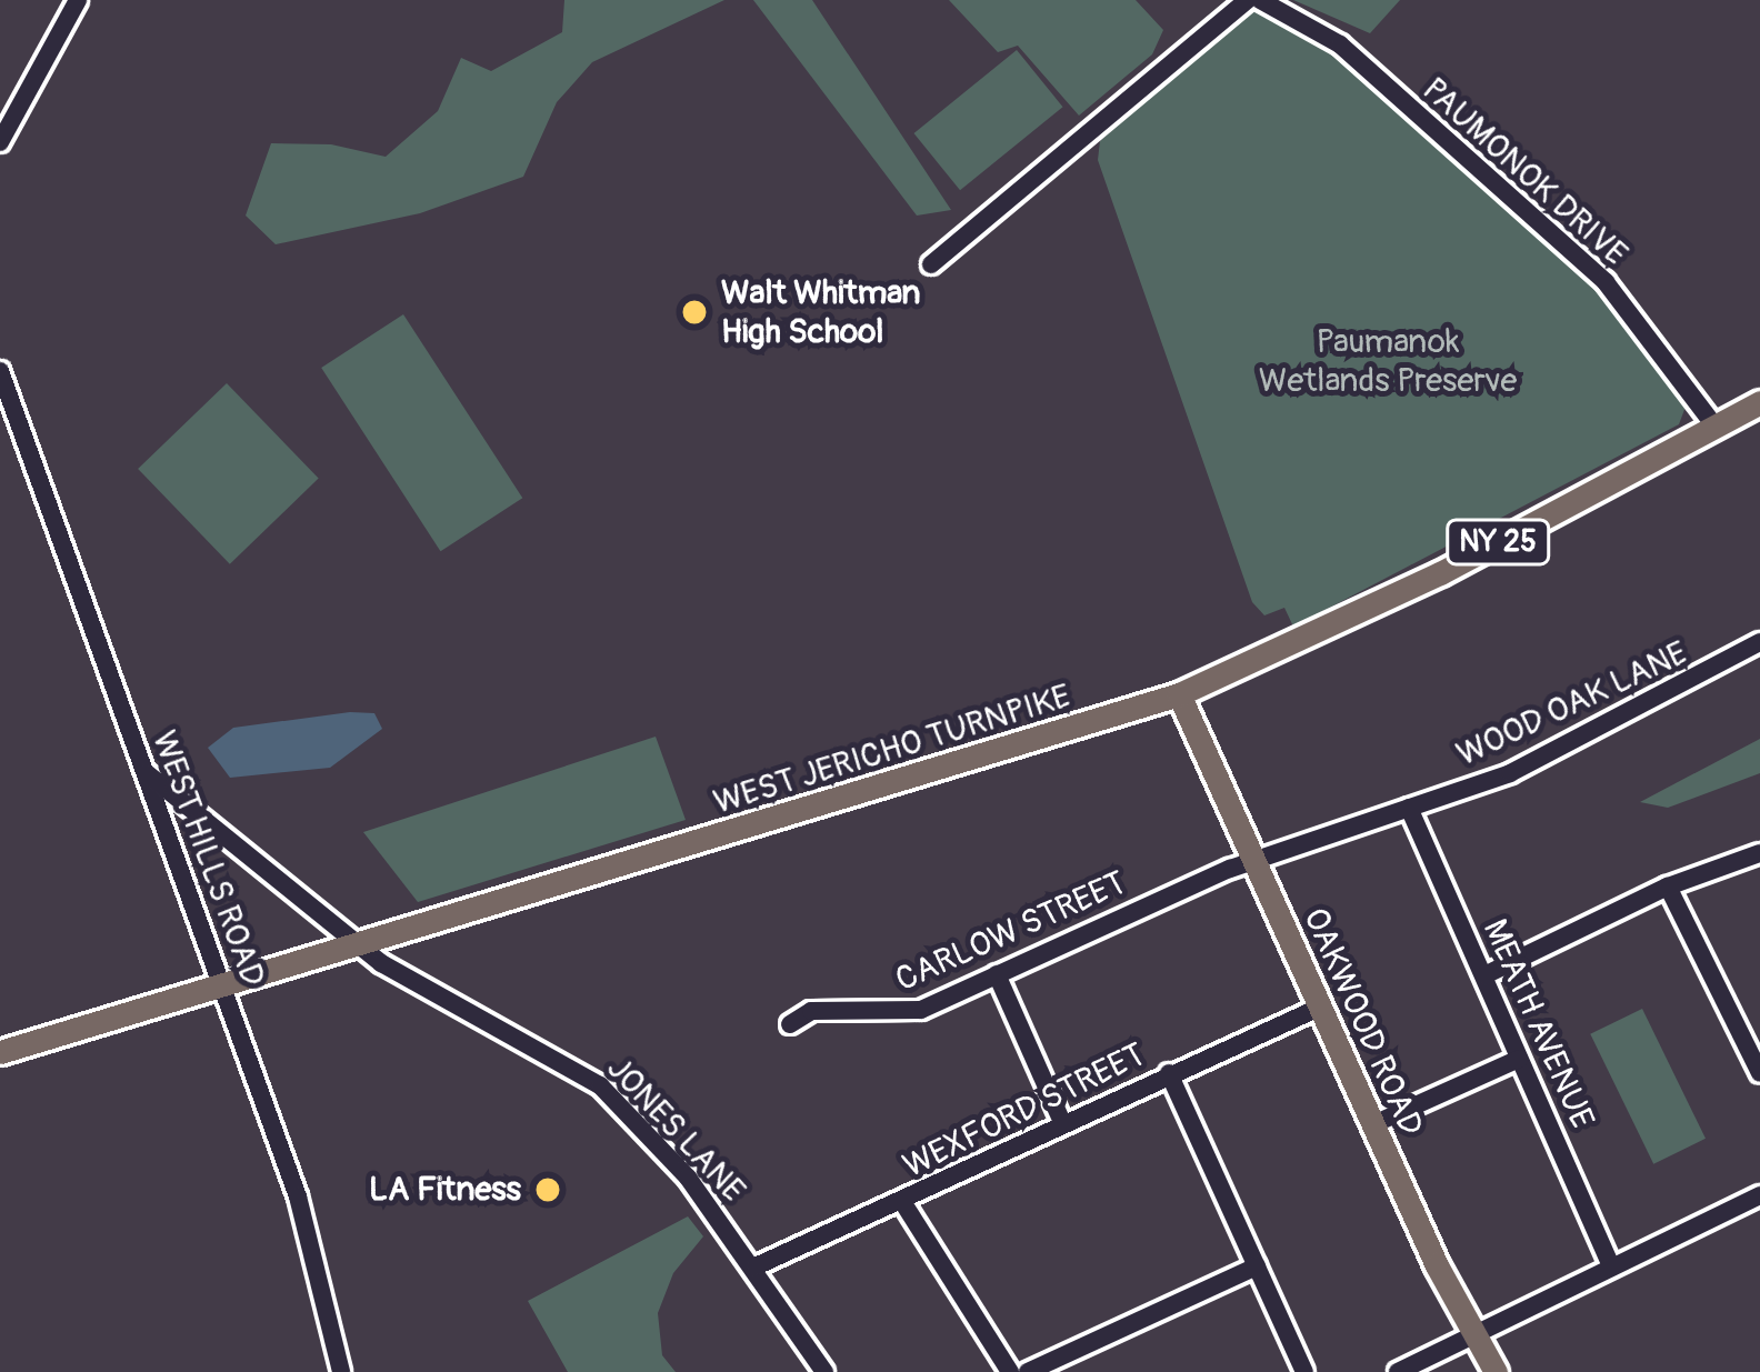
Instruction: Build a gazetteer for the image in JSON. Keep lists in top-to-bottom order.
{
  "streets": {
    "main road": ["NY 25", "WEST JERICHO TURNPIKE", "OAKWOOD ROAD"],
    "street": [
      "PAUMONOK DRIVE",
      "WOOD OAK LANE",
      "WEST HILLS ROAD",
      "CARLOW STREET",
      "MEATH AVENUE",
      "WEXFORD STREET",
      "JONES LANE"
    ]
  },
  "crossings": [
    ["PAUMONOK DRIVE", "WEST JERICHO TURNPIKE"],
    ["WOOD OAK LANE", "CARLOW STREET"],
    ["WOOD OAK LANE", "OAKWOOD ROAD"],
    ["WOOD OAK LANE", "MEATH AVENUE"],
    ["WEST JERICHO TURNPIKE", "WEST HILLS ROAD"],
    ["WEST JERICHO TURNPIKE", "OAKWOOD ROAD"],
    ["WEST JERICHO TURNPIKE", "JONES LANE"],
    ["WEST HILLS ROAD", "JONES LANE"],
    ["CARLOW STREET", "OAKWOOD ROAD"],
    ["OAKWOOD ROAD", "WEXFORD STREET"],
    ["WEXFORD STREET", "JONES LANE"]
  ],
  "parks": ["Paumanok Wetlands Preserve"],
  "places": ["Walt Whitman High School", "LA Fitness"]
}
